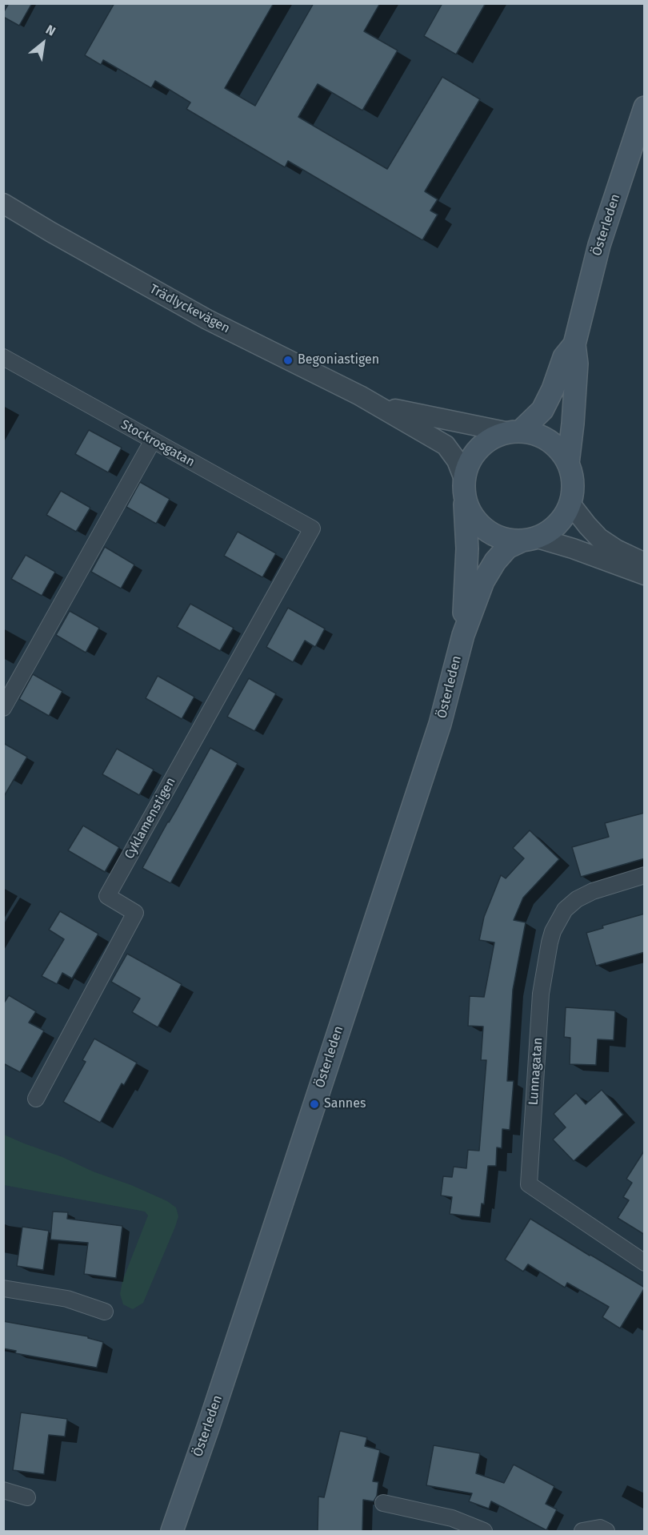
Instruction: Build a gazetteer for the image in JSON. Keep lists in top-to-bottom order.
{
  "streets": {
    "main road": ["Österleden", "Trädlyckevägen"],
    "street": ["Stockrosgatan", "Cyklamenstigen", "Lunnagatan"]
  },
  "crossings": [
    ["Österleden", "Trädlyckevägen"],
    ["Stockrosgatan", "Cyklamenstigen"]
  ],
  "places": ["Begoniastigen", "Sannes"],
  "north": "top right"
}
